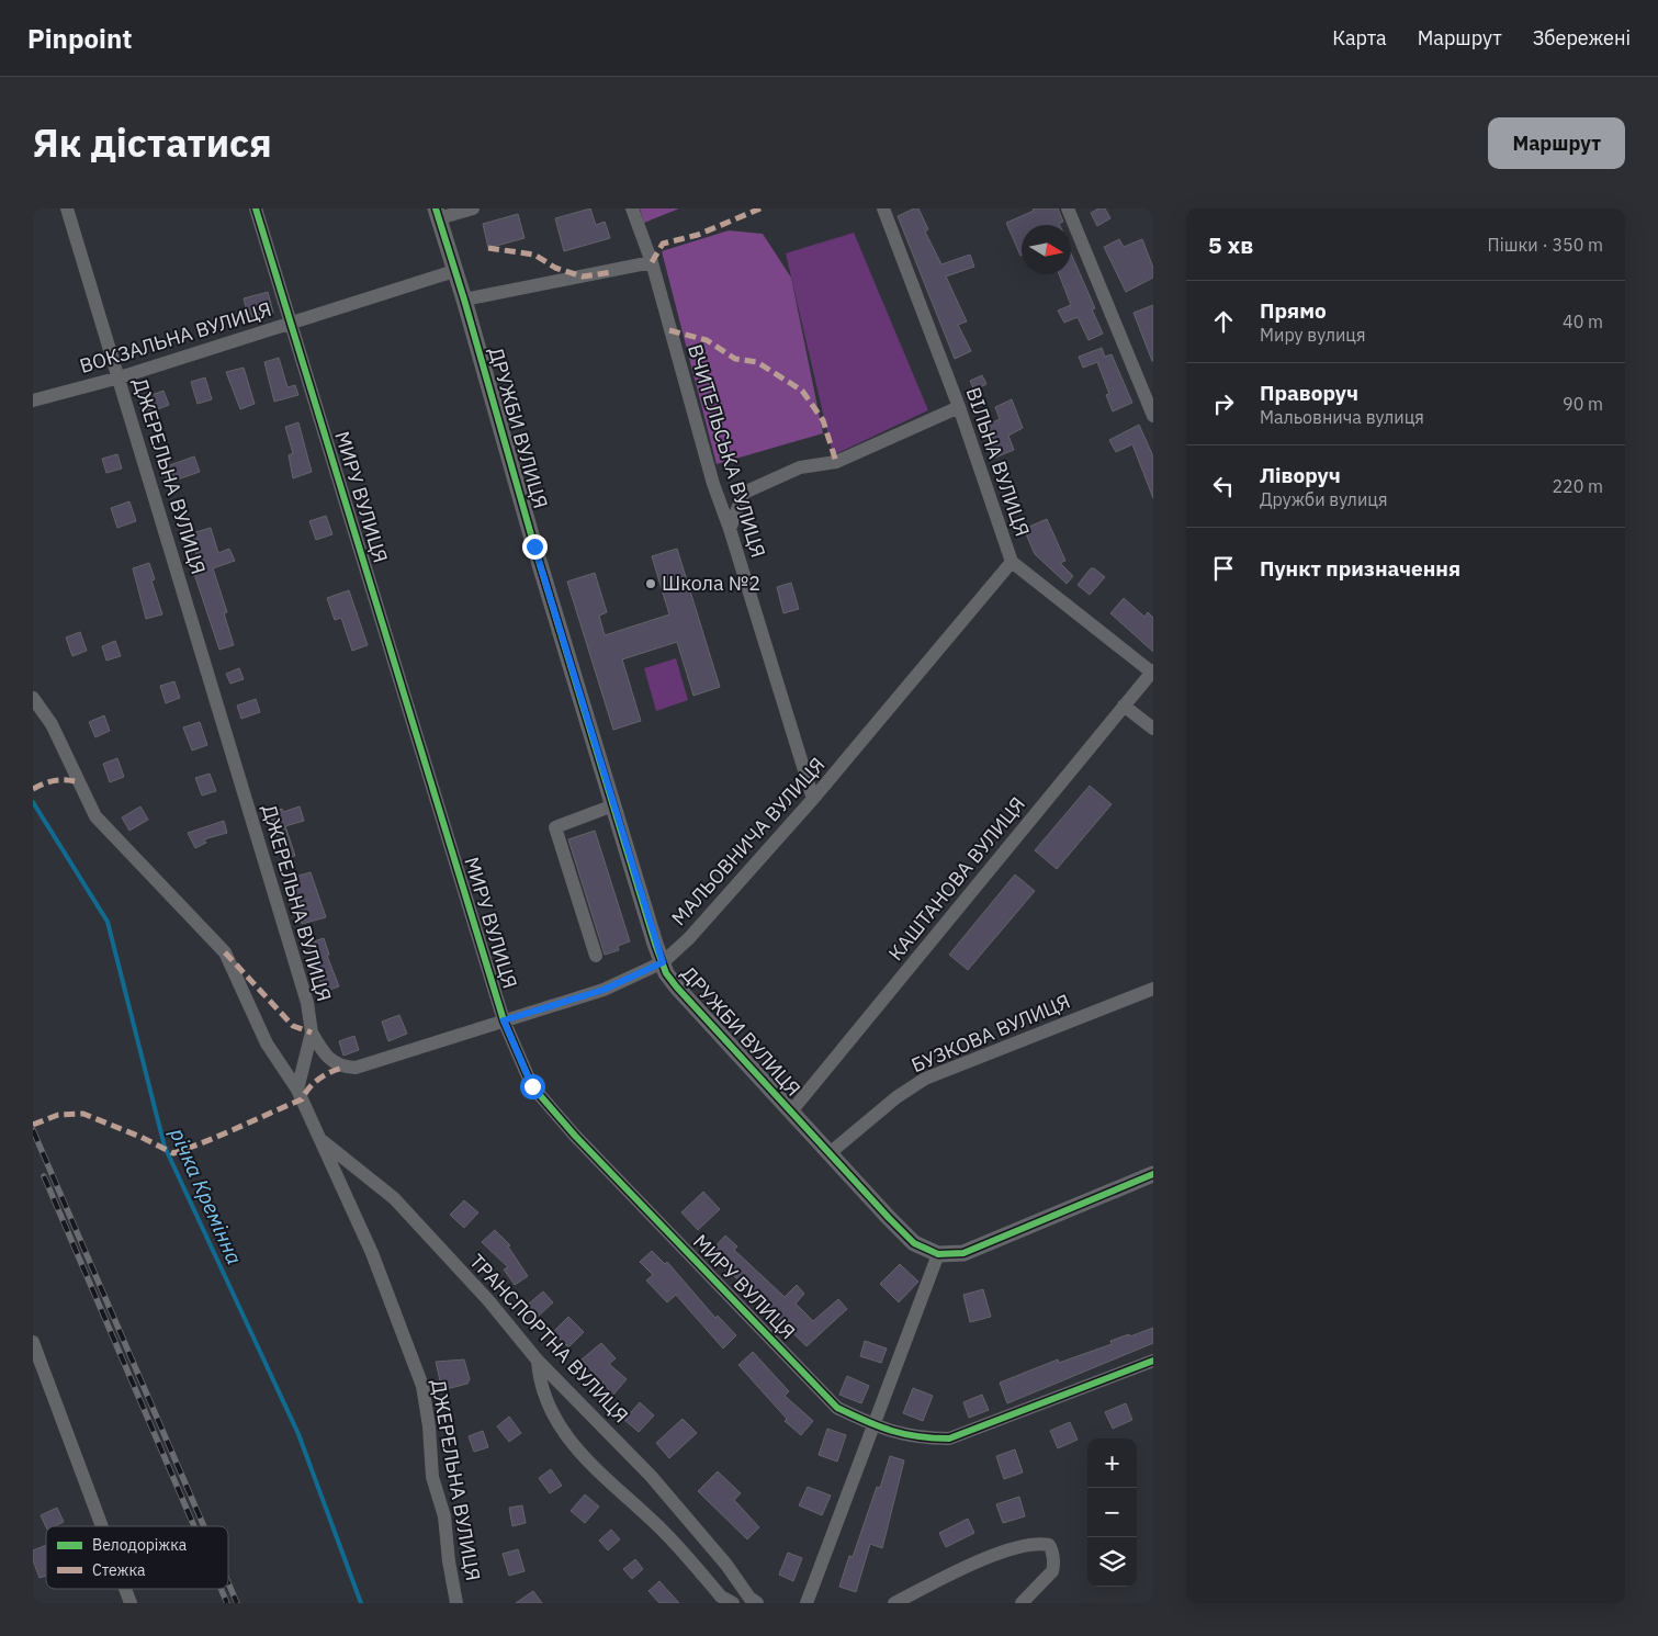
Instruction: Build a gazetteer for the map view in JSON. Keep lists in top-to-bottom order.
{
  "streets": {
    "street": [
      "ВОКЗАЛЬНА ВУЛИЦЯ",
      "ДРУЖБИ ВУЛИЦЯ",
      "ВЧИТЕЛЬСЬКА ВУЛИЦЯ",
      "ВІЛЬНА ВУЛИЦЯ",
      "ДЖЕРЕЛЬНА ВУЛИЦЯ",
      "МИРУ ВУЛИЦЯ",
      "МАЛЬОВНИЧА ВУЛИЦЯ",
      "КАШТАНОВА ВУЛИЦЯ",
      "БУЗКОВА ВУЛИЦЯ",
      "ТРАНСПОРТНА ВУЛИЦЯ"
    ]
  },
  "crossings": [
    ["ВОКЗАЛЬНА ВУЛИЦЯ", "ДРУЖБИ ВУЛИЦЯ"],
    ["ВОКЗАЛЬНА ВУЛИЦЯ", "ДЖЕРЕЛЬНА ВУЛИЦЯ"],
    ["ВОКЗАЛЬНА ВУЛИЦЯ", "МИРУ ВУЛИЦЯ"],
    ["ДРУЖБИ ВУЛИЦЯ", "МАЛЬОВНИЧА ВУЛИЦЯ"],
    ["ДРУЖБИ ВУЛИЦЯ", "КАШТАНОВА ВУЛИЦЯ"],
    ["ДРУЖБИ ВУЛИЦЯ", "БУЗКОВА ВУЛИЦЯ"],
    ["ВЧИТЕЛЬСЬКА ВУЛИЦЯ", "МАЛЬОВНИЧА ВУЛИЦЯ"],
    ["ВІЛЬНА ВУЛИЦЯ", "МАЛЬОВНИЧА ВУЛИЦЯ"],
    ["ВІЛЬНА ВУЛИЦЯ", "КАШТАНОВА ВУЛИЦЯ"],
    ["ДЖЕРЕЛЬНА ВУЛИЦЯ", "МАЛЬОВНИЧА ВУЛИЦЯ"],
    ["ДЖЕРЕЛЬНА ВУЛИЦЯ", "ТРАНСПОРТНА ВУЛИЦЯ"],
    ["МИРУ ВУЛИЦЯ", "МАЛЬОВНИЧА ВУЛИЦЯ"]
  ],
  "water": ["річка Кремінна"],
  "places": ["Школа №2"],
  "legend": ["Велодоріжка", "Стежка"],
  "north": "right",
  "page": {
    "header": "Pinpoint",
    "nav": ["Карта", "Маршрут", "Збережені"],
    "title": "Як дістатися",
    "buttons": "Маршрут",
    "heading": ["5 хв", "Пішки · 350 m"],
    "list": [
      ["Прямо", "Миру вулиця", "40 m"],
      ["Праворуч", "Мальовнича вулиця", "90 m"],
      ["Ліворуч", "Дружби вулиця", "220 m"],
      "Пункт призначення"
    ],
    "map_buttons": ["+", "−"]
  }
}
